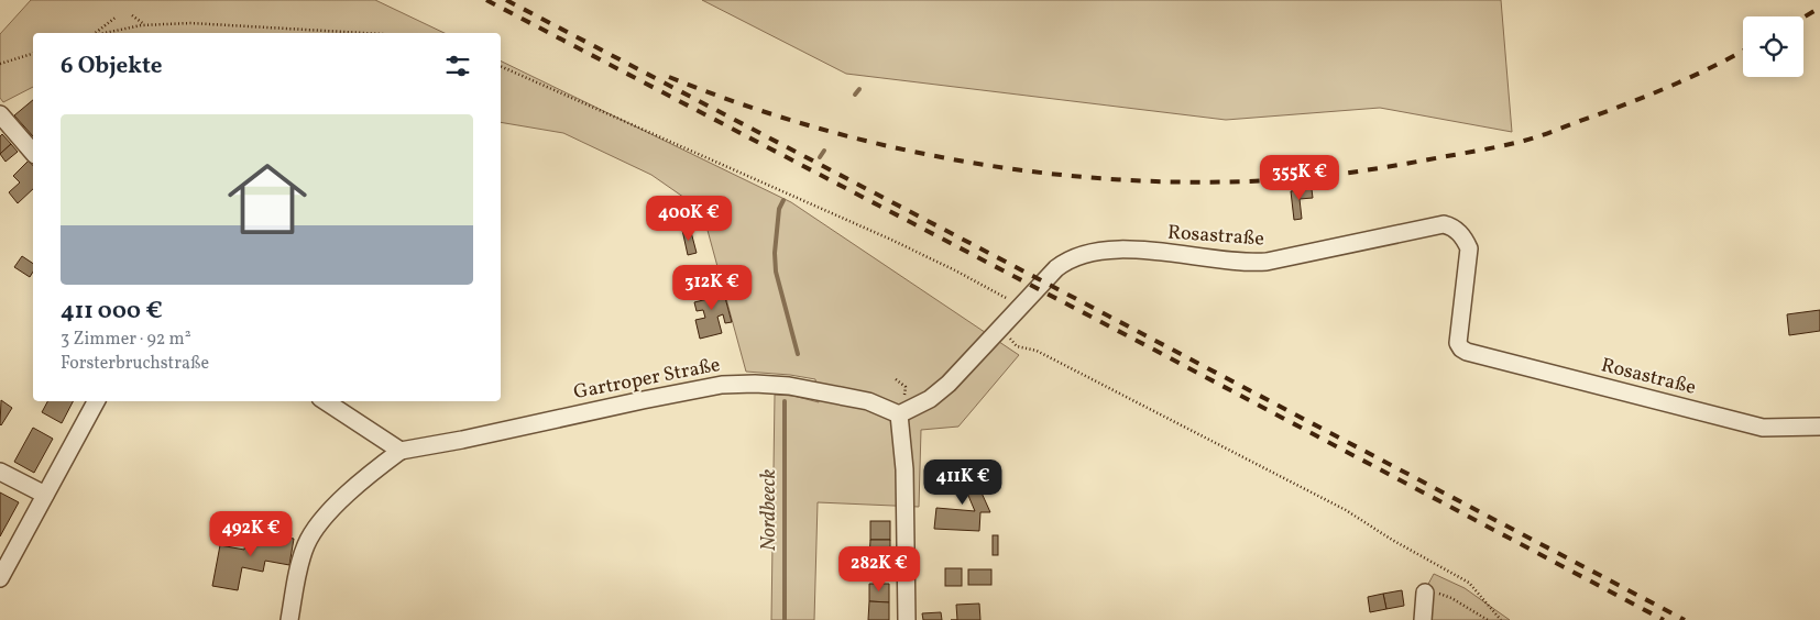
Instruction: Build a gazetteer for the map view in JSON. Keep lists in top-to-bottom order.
{
  "streets": {
    "street": ["Rosastraße", "Gartroper Straße"]
  },
  "crossings": [
    ["Rosastraße", "Gartroper Straße"]
  ],
  "water": ["Nordbeeck"],
  "page": {
    "heading": "6 Objekte",
    "list": [
      {
        "name": "411 000 €",
        "note": "3 Zimmer · 92 m² · Forsterbruchstraße"
      }
    ],
    "price": [
      "355K €",
      "400K €",
      "312K €",
      "411K €",
      "492K €",
      "282K €"
    ]
  }
}
